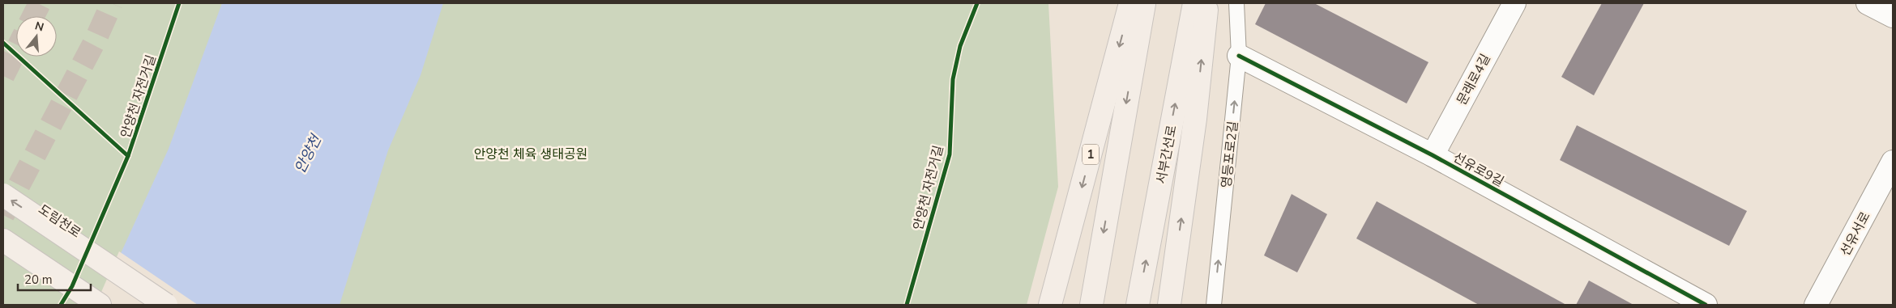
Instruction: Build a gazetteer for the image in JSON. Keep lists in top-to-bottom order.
{
  "streets": {
    "main road": ["1", "서부간선로", "도림천로"],
    "street": ["문래로4길", "선유로9길", "선유서로"],
    "lane": ["영등포로2길"],
    "cycle path": ["안양천 자전거길"]
  },
  "crossings": [
    ["문래로4길", "선유로9길"],
    ["영등포로2길", "선유로9길"]
  ],
  "one_way": ["영등포로2길"],
  "water": ["안양천"],
  "parks": ["안양천 체육 생태공원"],
  "scale_bar": "20 m",
  "north": "top"
}
